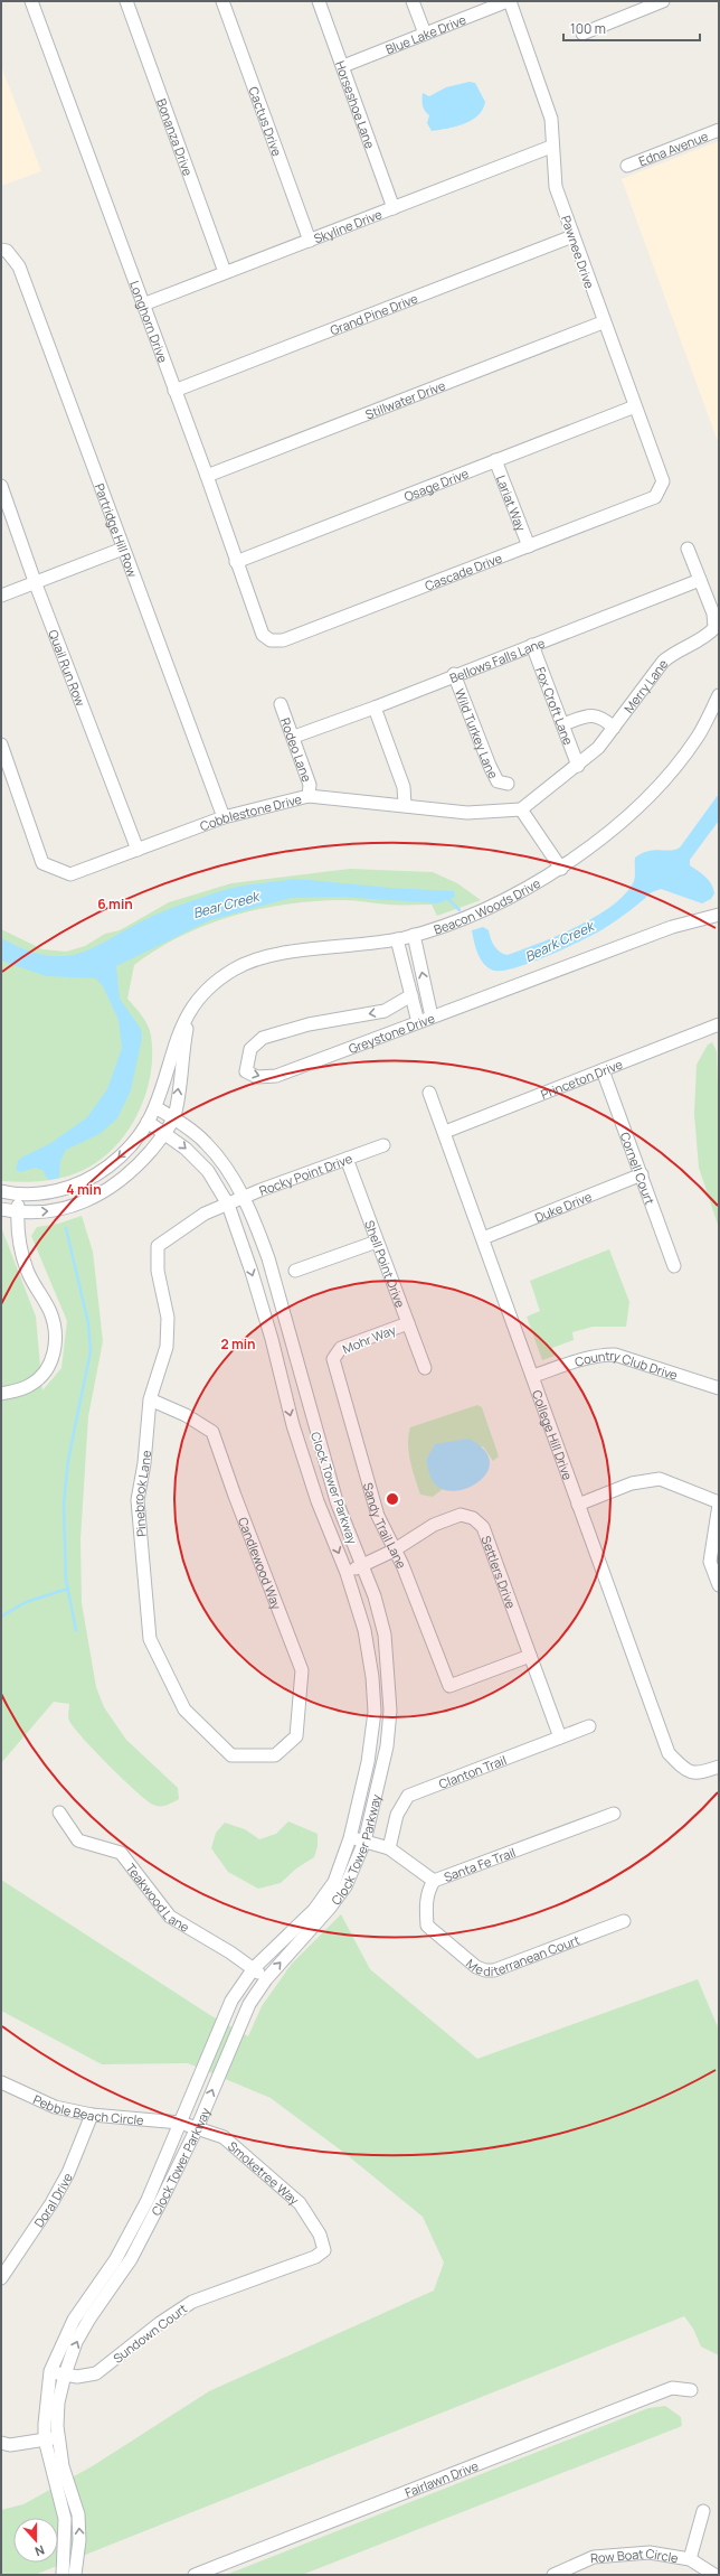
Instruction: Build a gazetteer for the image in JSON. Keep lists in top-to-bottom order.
{
  "streets": {
    "street": [
      "Blue Lake Drive",
      "Horseshoe Lane",
      "Cactus Drive",
      "Bonanza Drive",
      "Edna Avenue",
      "Skyline Drive",
      "Pawnee Drive",
      "Grand Pine Drive",
      "Longhorn Drive",
      "Stillwater Drive",
      "Osage Drive",
      "Lariat Way",
      "Partridge Hill Row",
      "Cascade Drive",
      "Bellows Falls Lane",
      "Quail Run Row",
      "Merry Lane",
      "Fox Croft Lane",
      "Wild Turkey Lane",
      "Rodeo Lane",
      "Cobblestone Drive",
      "Beacon Woods Drive",
      "Greystone Drive",
      "Princeton Drive",
      "Cornell Court",
      "Rocky Point Drive",
      "Duke Drive",
      "Shell Point Drive",
      "Mohr Way",
      "Country Club Drive",
      "College Hill Drive",
      "Clock Tower Parkway",
      "Pinebrook Lane",
      "Sandy Trail Lane",
      "Candlewood Way",
      "Settlers Drive",
      "Clanton Trail",
      "Santa Fe Trail",
      "Teakwood Lane",
      "Mediterranean Court",
      "Pebble Beach Circle",
      "Smoketree Way",
      "Doral Drive",
      "Sundown Court",
      "Fairlawn Drive",
      "Row Boat Circle"
    ]
  },
  "crossings": [
    ["Blue Lake Drive", "Horseshoe Lane"],
    ["Blue Lake Drive", "Pawnee Drive"],
    ["Horseshoe Lane", "Skyline Drive"],
    ["Cactus Drive", "Skyline Drive"],
    ["Bonanza Drive", "Skyline Drive"],
    ["Skyline Drive", "Pawnee Drive"],
    ["Skyline Drive", "Longhorn Drive"],
    ["Pawnee Drive", "Grand Pine Drive"],
    ["Pawnee Drive", "Stillwater Drive"],
    ["Pawnee Drive", "Osage Drive"],
    ["Pawnee Drive", "Cascade Drive"],
    ["Grand Pine Drive", "Longhorn Drive"],
    ["Longhorn Drive", "Stillwater Drive"],
    ["Longhorn Drive", "Osage Drive"],
    ["Longhorn Drive", "Cascade Drive"],
    ["Osage Drive", "Lariat Way"],
    ["Lariat Way", "Cascade Drive"],
    ["Partridge Hill Row", "Cobblestone Drive"],
    ["Bellows Falls Lane", "Merry Lane"],
    ["Bellows Falls Lane", "Fox Croft Lane"],
    ["Bellows Falls Lane", "Wild Turkey Lane"],
    ["Bellows Falls Lane", "Rodeo Lane"],
    ["Quail Run Row", "Cobblestone Drive"],
    ["Merry Lane", "Fox Croft Lane"],
    ["Merry Lane", "Cobblestone Drive"],
    ["Rodeo Lane", "Cobblestone Drive"],
    ["Beacon Woods Drive", "Clock Tower Parkway"],
    ["Princeton Drive", "Cornell Court"],
    ["Princeton Drive", "College Hill Drive"],
    ["Cornell Court", "Duke Drive"],
    ["Rocky Point Drive", "Shell Point Drive"],
    ["Rocky Point Drive", "Clock Tower Parkway"],
    ["Rocky Point Drive", "Pinebrook Lane"],
    ["Duke Drive", "College Hill Drive"],
    ["Shell Point Drive", "Mohr Way"],
    ["Mohr Way", "Sandy Trail Lane"],
    ["Country Club Drive", "College Hill Drive"],
    ["Clock Tower Parkway", "Pinebrook Lane"],
    ["Clock Tower Parkway", "Settlers Drive"],
    ["Clock Tower Parkway", "Santa Fe Trail"],
    ["Clock Tower Parkway", "Teakwood Lane"],
    ["Clock Tower Parkway", "Pebble Beach Circle"],
    ["Clock Tower Parkway", "Smoketree Way"],
    ["Clock Tower Parkway", "Sundown Court"],
    ["Pinebrook Lane", "Candlewood Way"],
    ["Sandy Trail Lane", "Settlers Drive"],
    ["Settlers Drive", "Clanton Trail"],
    ["Clanton Trail", "Santa Fe Trail"],
    ["Santa Fe Trail", "Mediterranean Court"],
    ["Pebble Beach Circle", "Smoketree Way"],
    ["Pebble Beach Circle", "Doral Drive"],
    ["Smoketree Way", "Sundown Court"]
  ],
  "water": ["Bear Creek", "Beark Creek"],
  "scale_bar": "100 m",
  "north": "bottom",
  "rings": ["6 min", "4 min", "2 min"]
}
